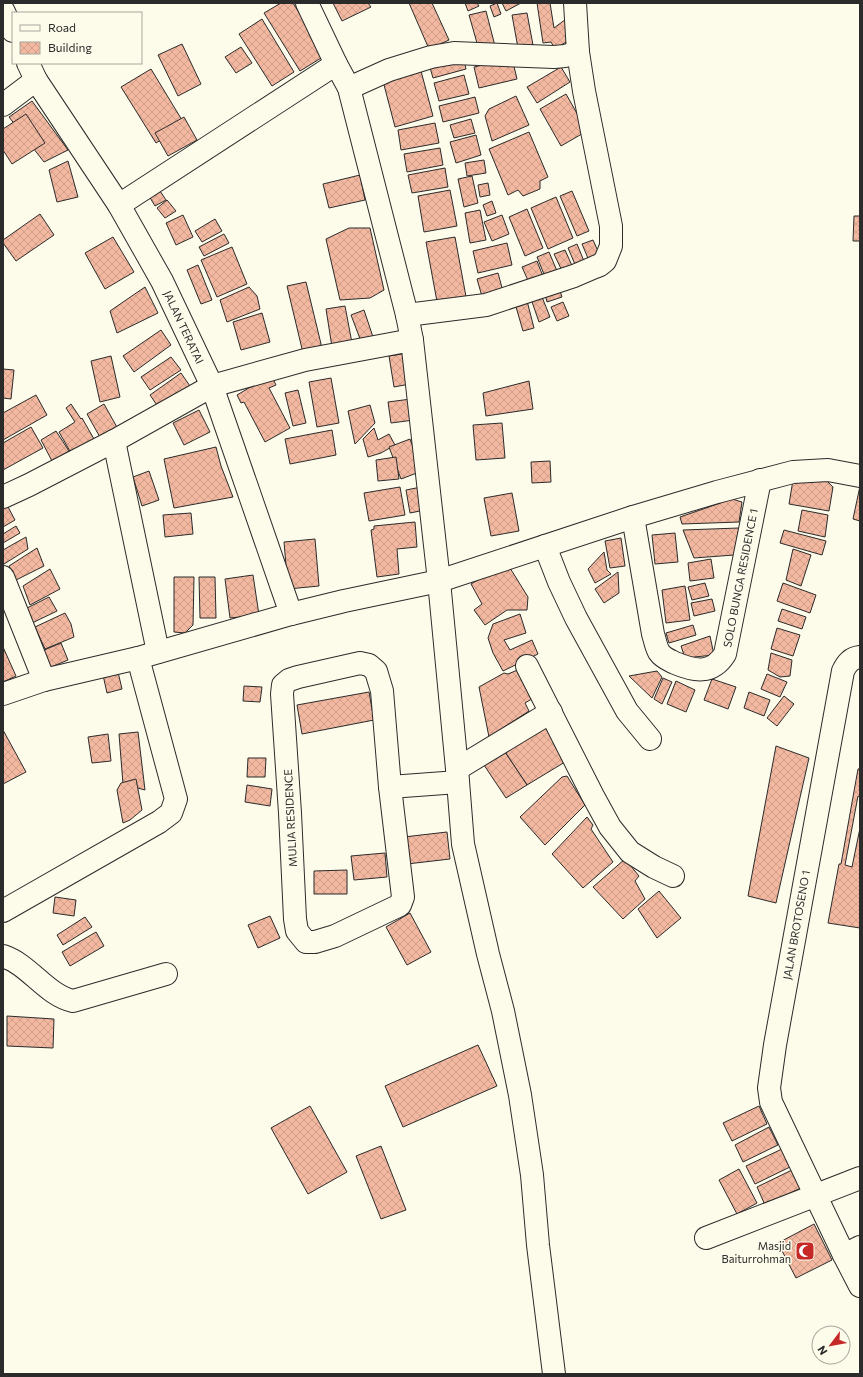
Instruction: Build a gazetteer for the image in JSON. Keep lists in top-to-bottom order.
{
  "streets": {
    "street": [
      "JALAN TERATAI",
      "SOLO BUNGA RESIDENCE 1",
      "MULIA RESIDENCE",
      "JALAN BROTOSENO 1"
    ]
  },
  "places": {
    "mosque": ["Masjid Baiturrohman"]
  },
  "legend": ["Road", "Building"],
  "north": "bottom left"
}
